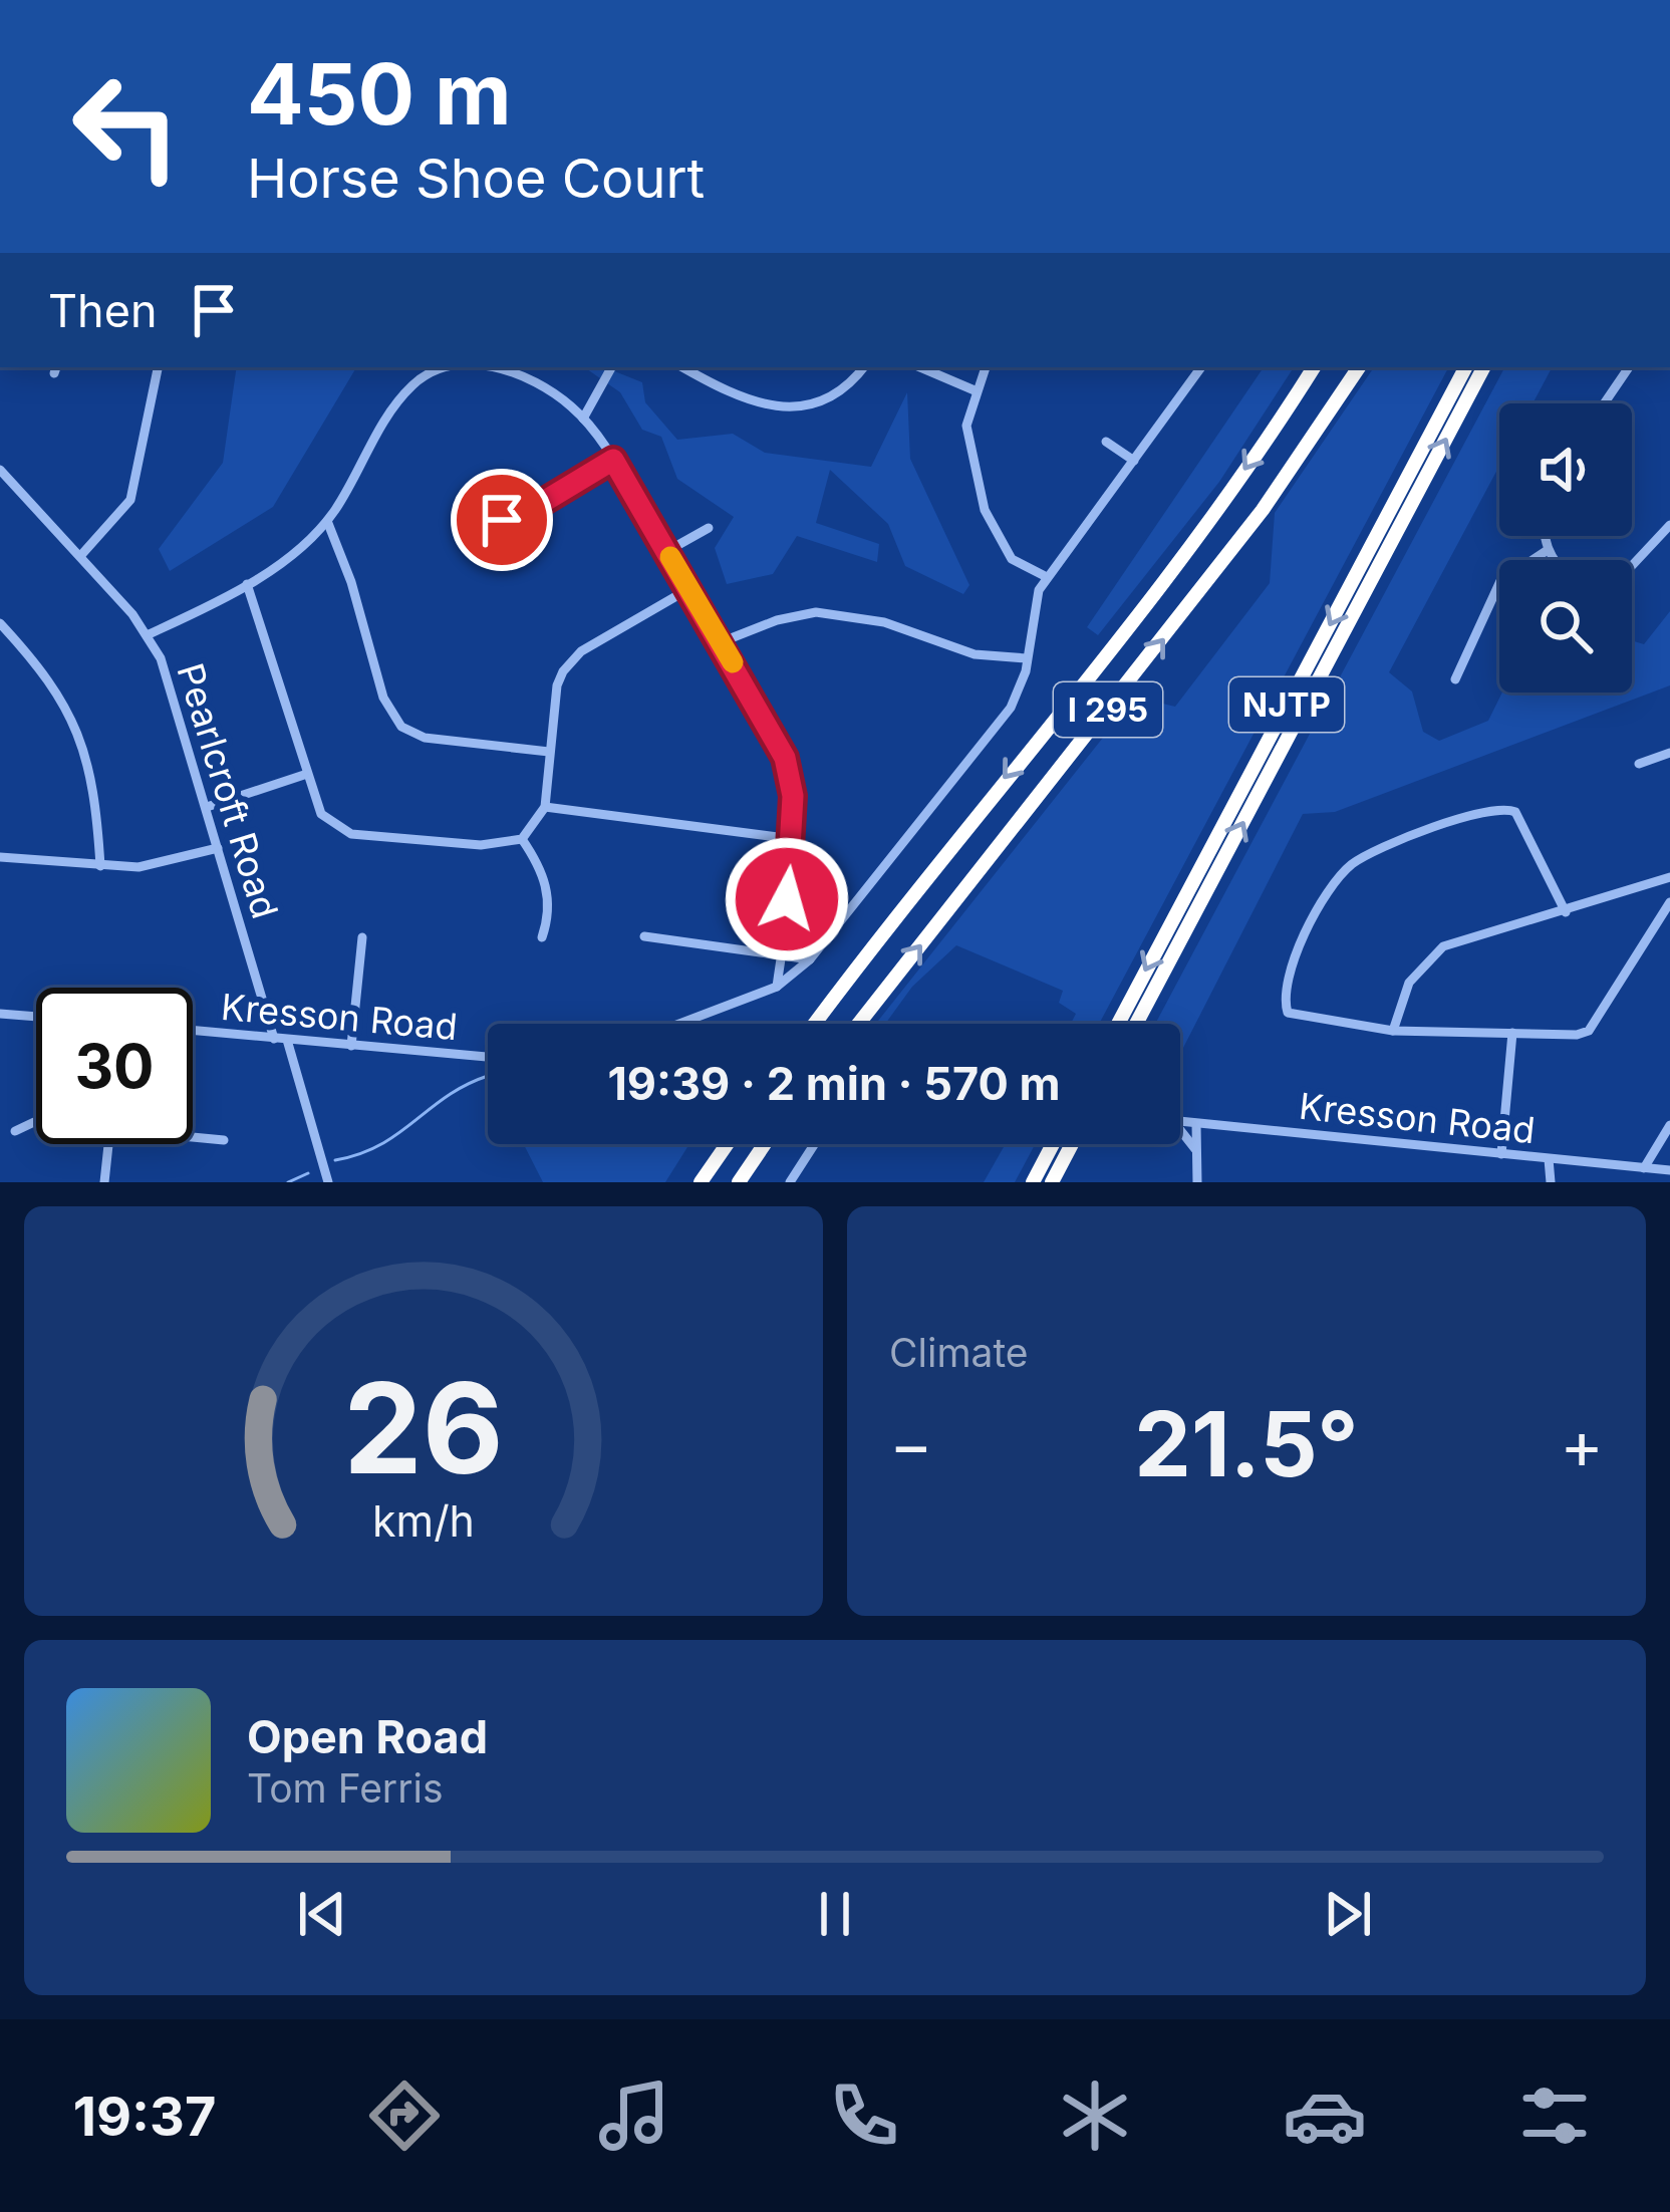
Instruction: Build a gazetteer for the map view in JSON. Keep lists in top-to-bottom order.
{
  "streets": {
    "highway": ["NJTP", "I 295"],
    "street": ["Pearlcroft Road", "Kresson Road"]
  },
  "crossings": [
    ["Pearlcroft Road", "Kresson Road"]
  ],
  "page": {
    "turn": ["450 m", "Horse Shoe Court"],
    "then": "Then",
    "limit": "30",
    "trip": "19:39 · 2 min · 570 m",
    "tile": "Climate",
    "heat": ["−", "21.5°", "+"],
    "song": ["Open Road", "Tom Ferris"],
    "tabs": "19:37",
    "gauge": ["26", "km/h"]
  }
}
